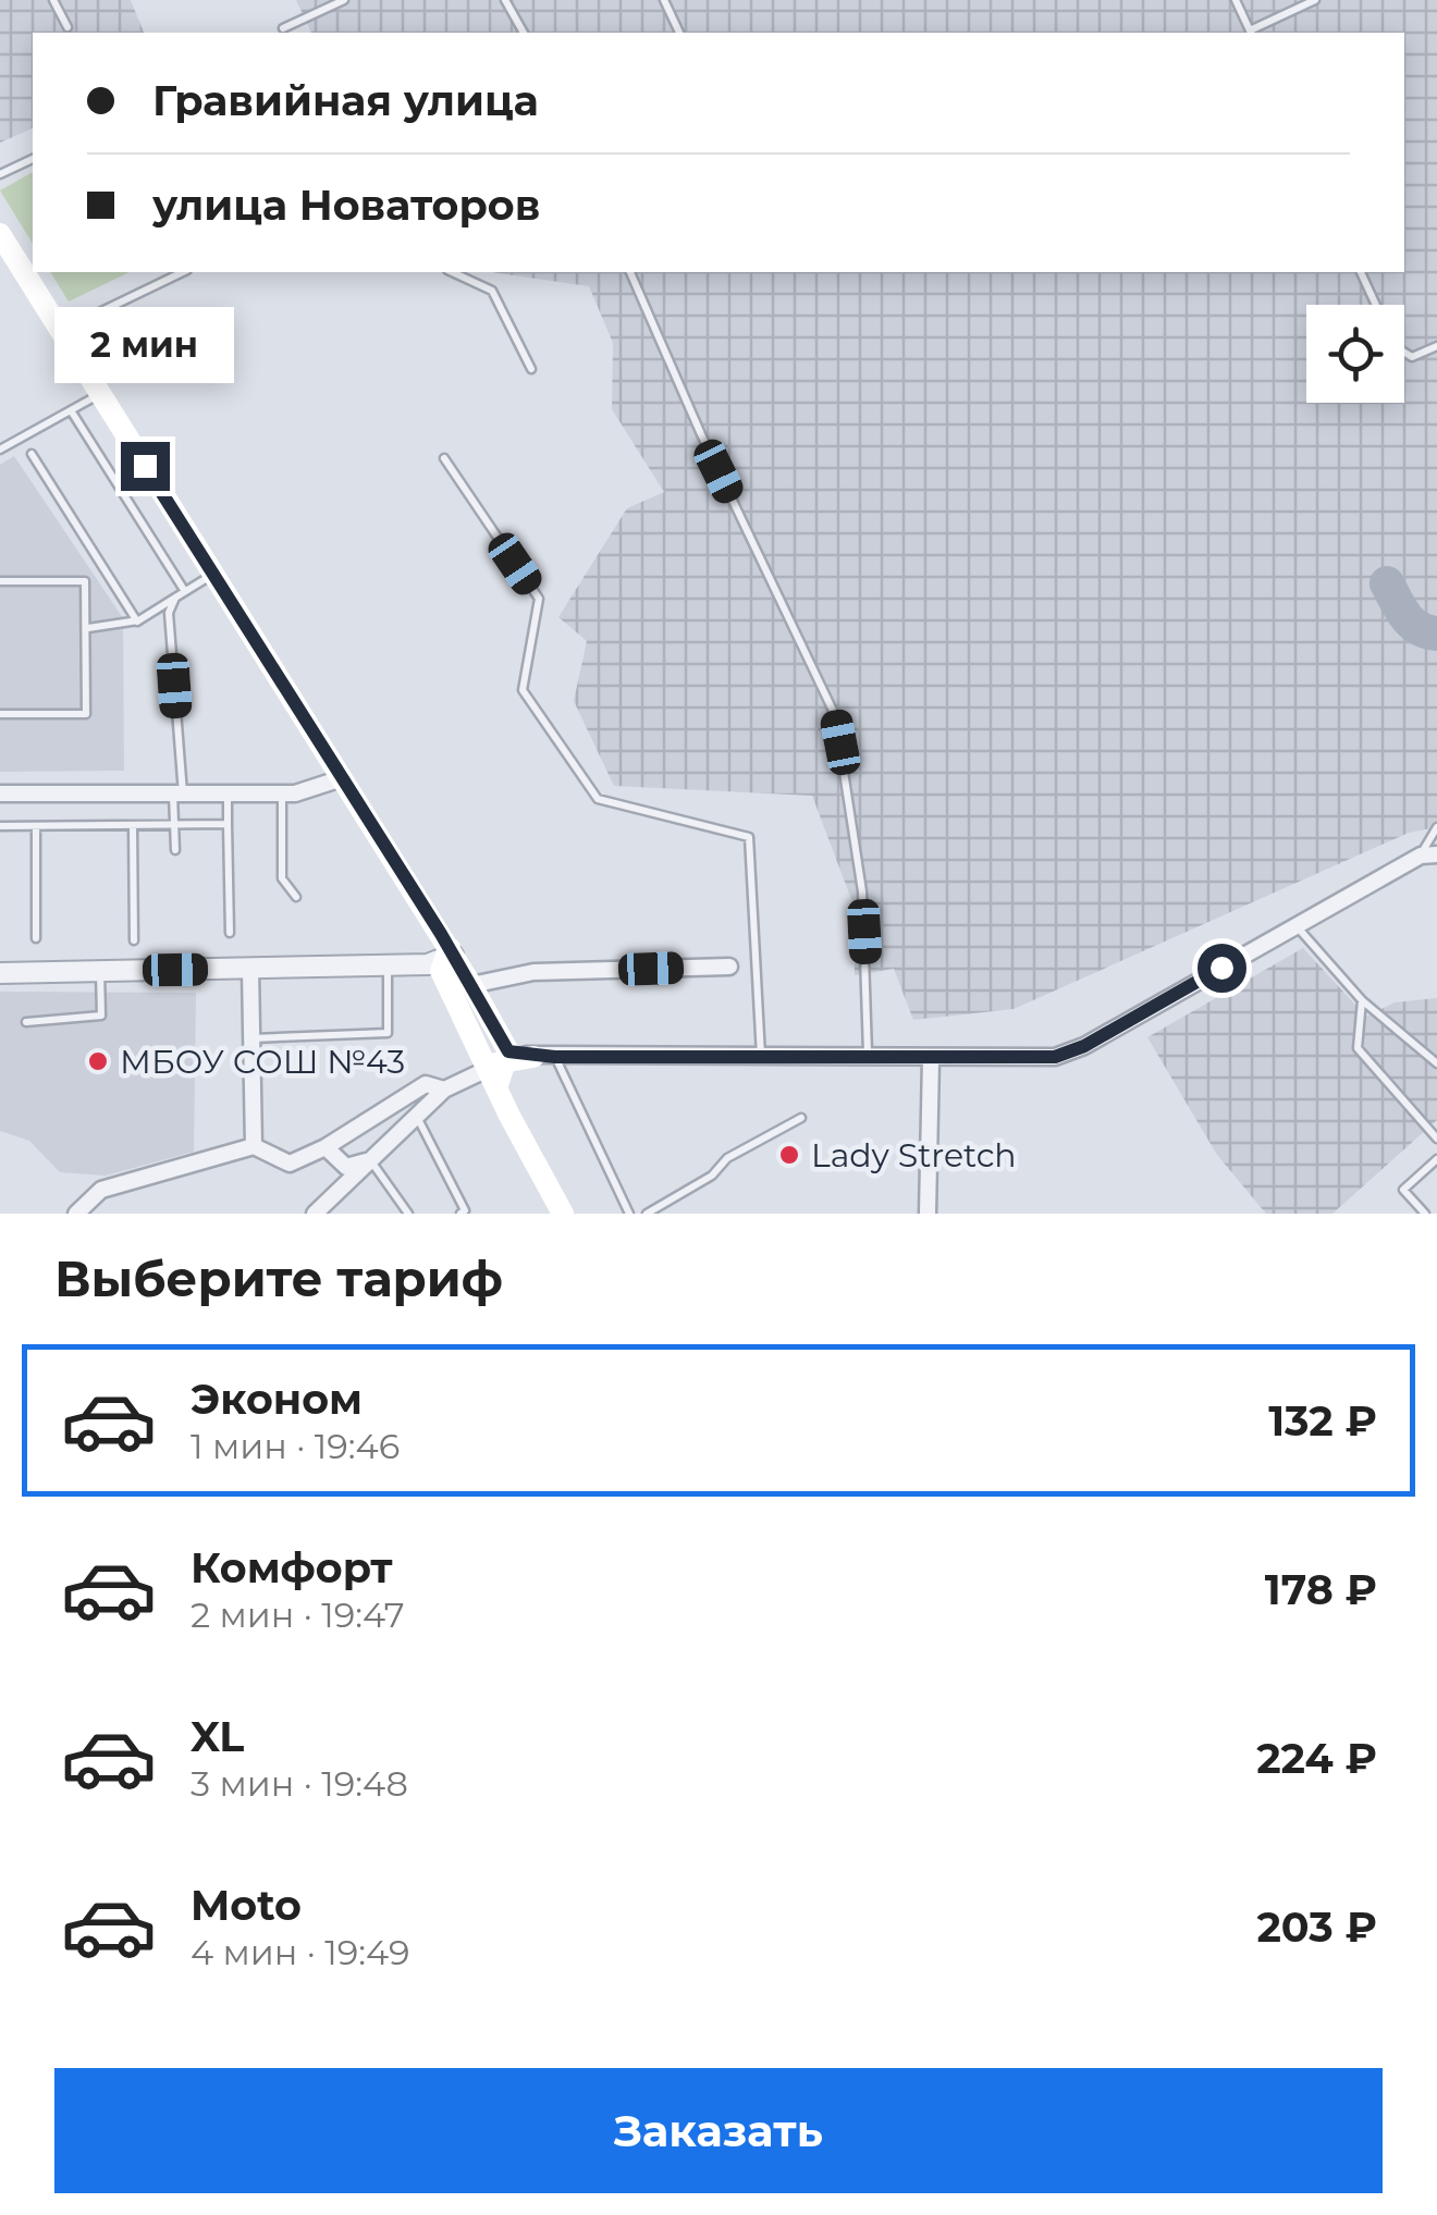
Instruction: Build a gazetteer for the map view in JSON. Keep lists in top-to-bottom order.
{
  "places": ["МБОУ СОШ №43", "Lady Stretch"],
  "page": {
    "banner": ["Гравийная улица", "улица Новаторов"],
    "bubble": "2 мин",
    "heading": "Выберите тариф",
    "list": [
      {
        "name": "Эконом",
        "note": "1 мин · 19:46",
        "value": "132 ₽"
      },
      {
        "name": "Комфорт",
        "note": "2 мин · 19:47",
        "value": "178 ₽"
      },
      {
        "name": "XL",
        "note": "3 мин · 19:48",
        "value": "224 ₽"
      },
      {
        "name": "Moto",
        "note": "4 мин · 19:49",
        "value": "203 ₽"
      }
    ],
    "buttons": "Заказать"
  }
}
